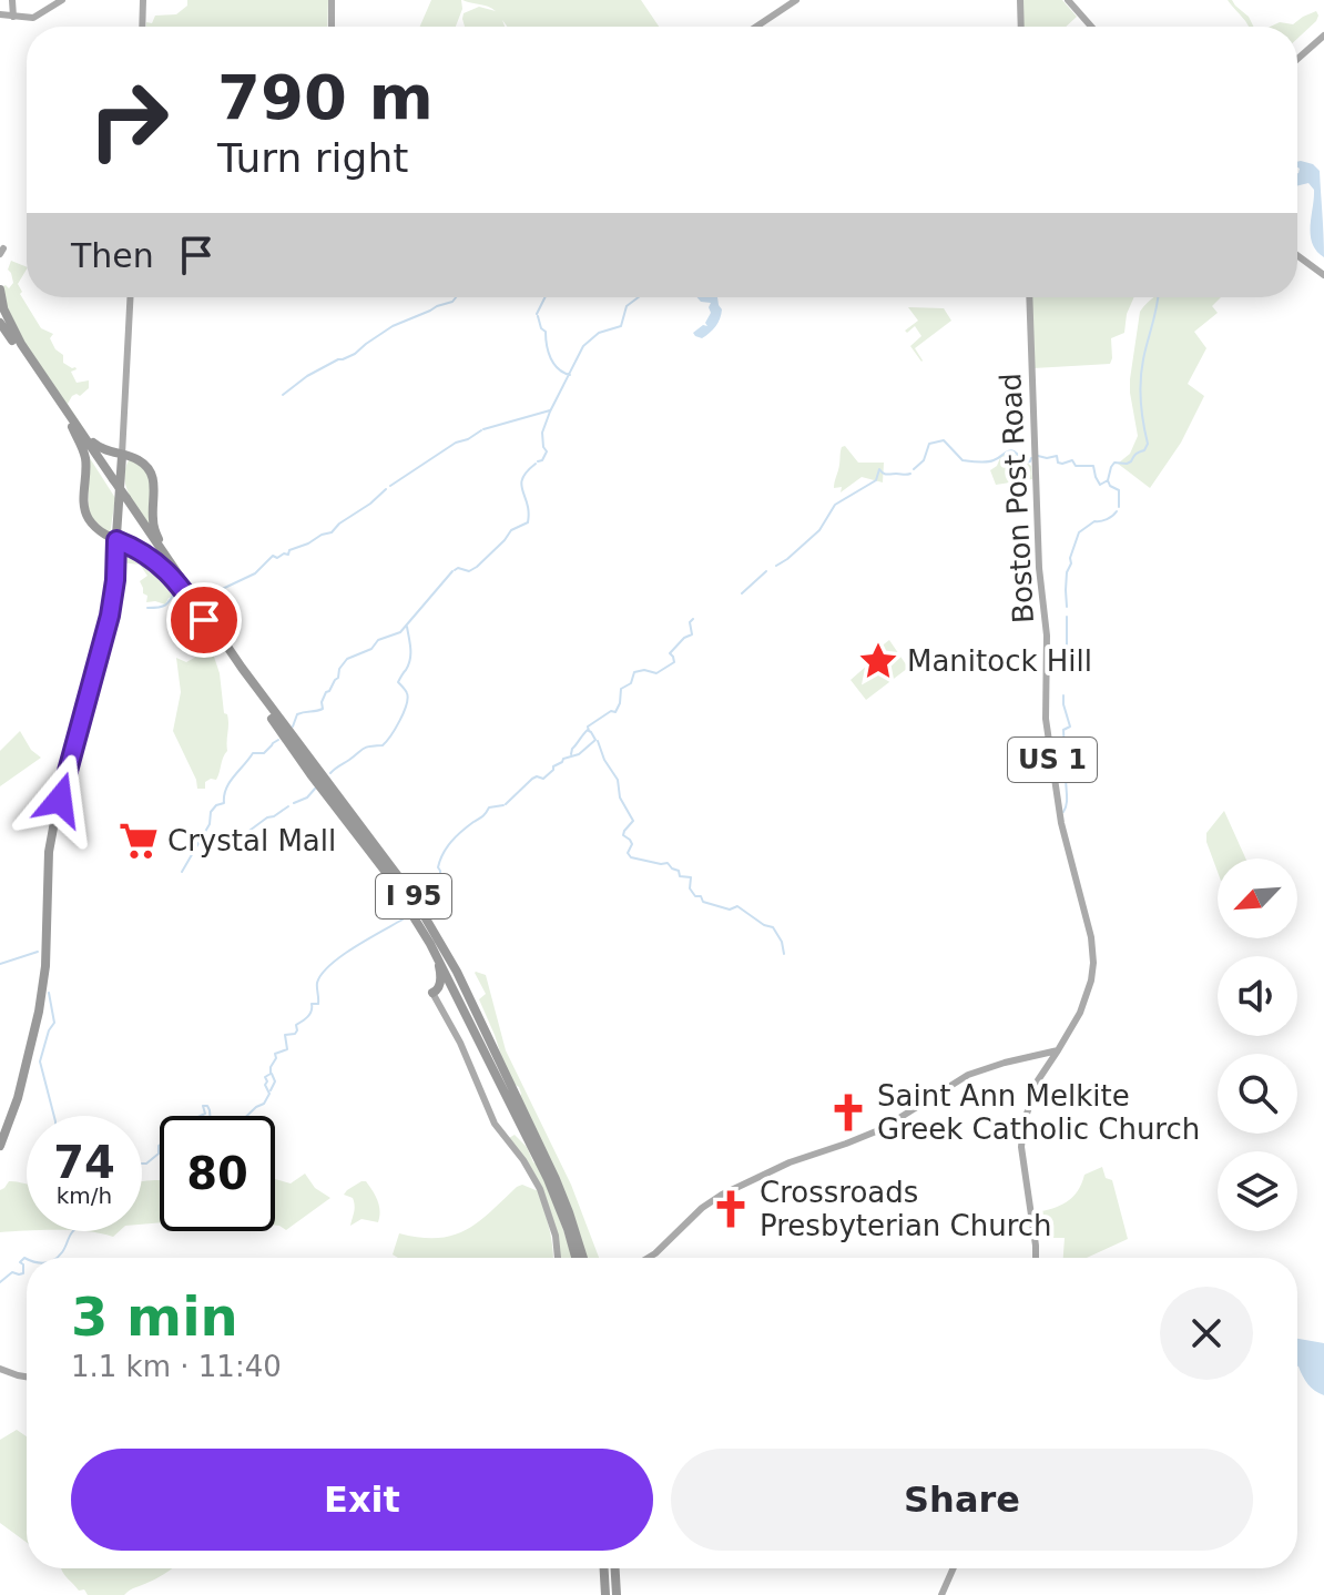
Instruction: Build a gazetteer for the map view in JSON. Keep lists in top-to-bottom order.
{
  "streets": {
    "highway": ["I 95"],
    "main road": ["Boston Post Road", "US 1"]
  },
  "places": {
    "place": ["Manitock Hill"],
    "supermarket": ["Crystal Mall"],
    "church": ["Saint Ann Melkite Greek Catholic Church", "Crossroads Presbyterian Church"]
  },
  "north": "bottom left",
  "page": {
    "turn": ["790 m", "Turn right"],
    "then": "Then",
    "speed": "74 km/h",
    "limit": "80",
    "heading": ["3 min", "1.1 km · 11:40"],
    "buttons": ["Exit", "Share"]
  }
}
